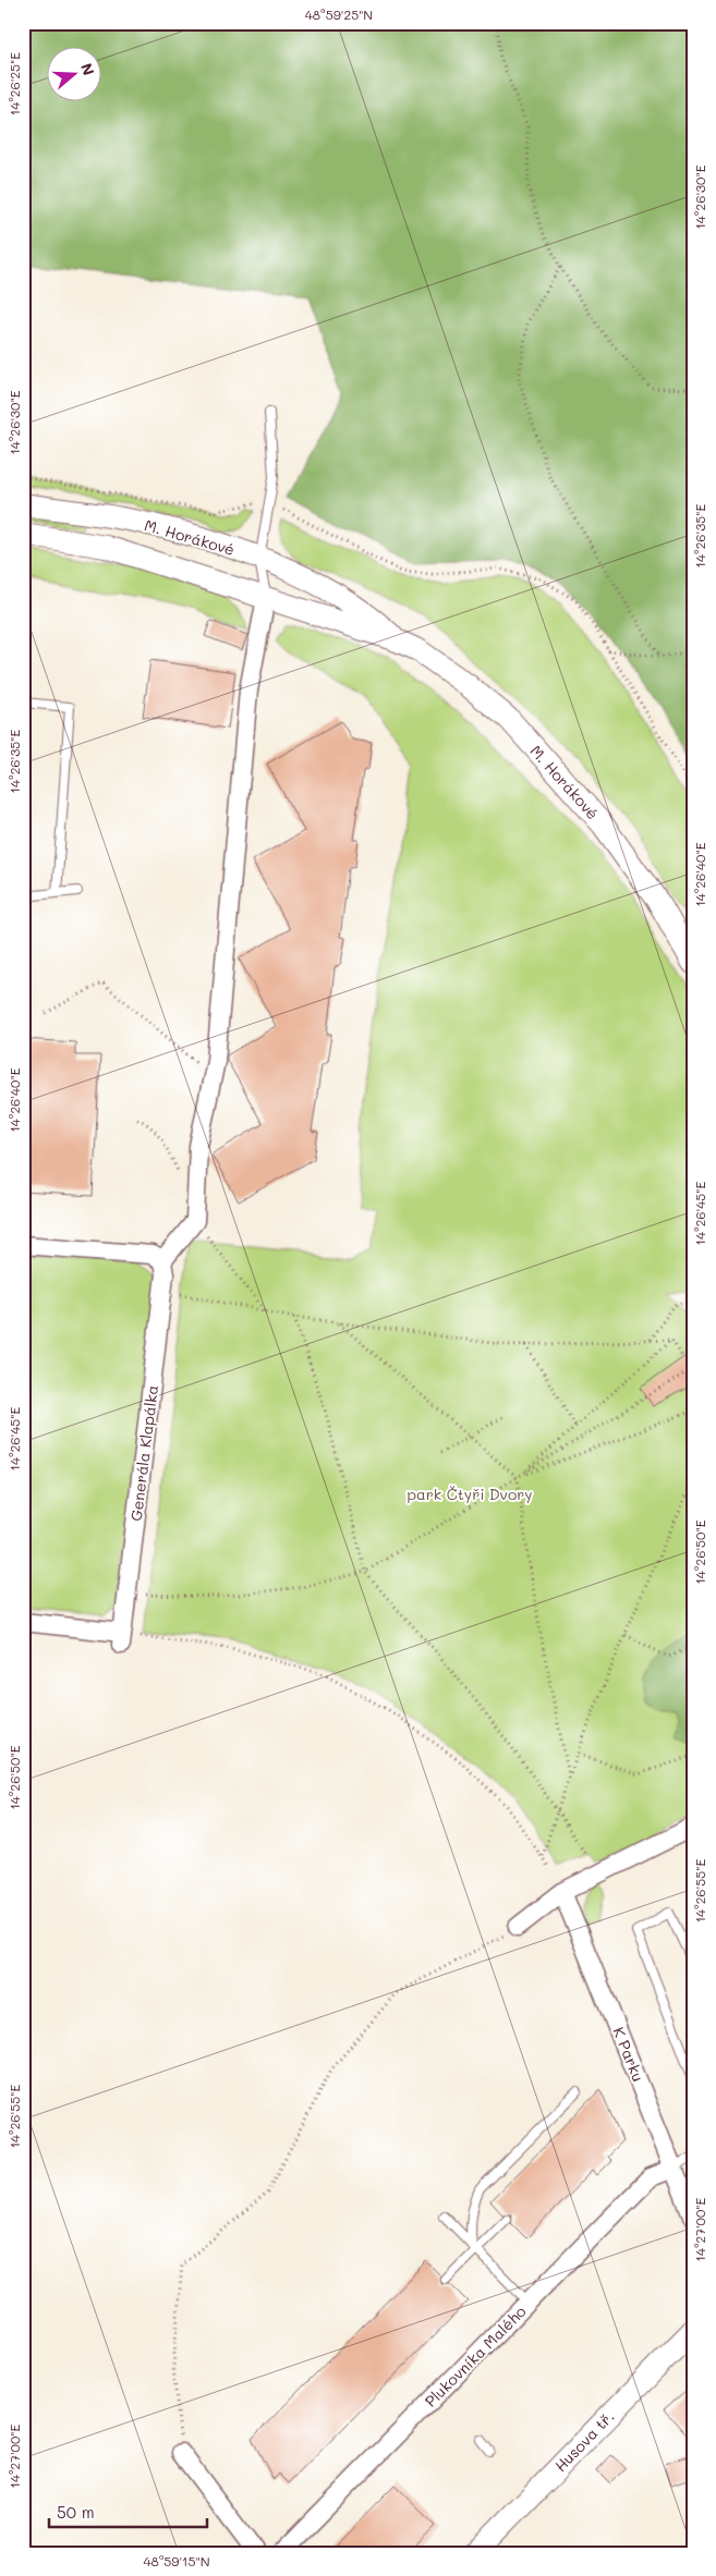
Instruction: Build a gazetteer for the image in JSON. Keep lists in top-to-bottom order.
{
  "streets": {
    "street": [
      "M. Horákové",
      "Generála Klapálka",
      "K Parku",
      "Plukovníka Malého",
      "Husova tř."
    ]
  },
  "crossings": [
    ["K Parku", "Plukovníka Malého"]
  ],
  "parks": ["park Čtyři Dvory"],
  "scale_bar": "50 m",
  "north": "right",
  "coordinates": [
    "48°59'25\"N",
    "14°26'25\"E",
    "14°26'30\"E",
    "14°26'35\"E",
    "14°26'40\"E",
    "14°26'45\"E",
    "14°26'50\"E",
    "14°26'55\"E",
    "14°27'00\"E",
    "48°59'15\"N"
  ]
}
